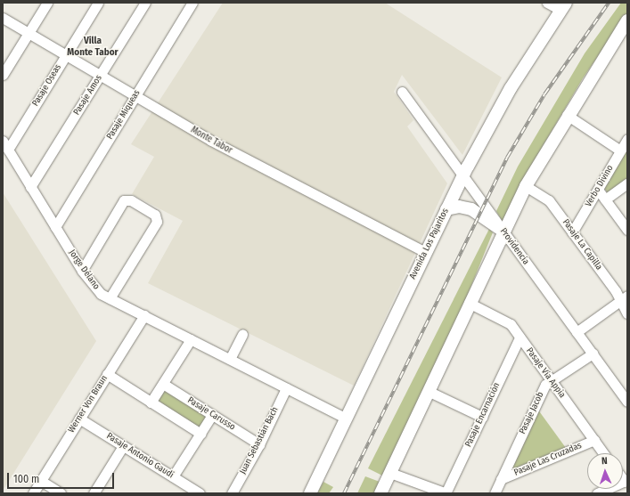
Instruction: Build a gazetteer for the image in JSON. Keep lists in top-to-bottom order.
{
  "streets": {
    "main road": ["Avenida Los Pajaritos"],
    "street": [
      "Pasaje Oseas",
      "Pasaje Amos",
      "Pasaje Miqueas",
      "Monte Tabor",
      "Verbo Divino",
      "Pasaje La Capilla",
      "Providencia",
      "Jorge Délano",
      "Pasaje Vía Appia",
      "Werner Von Braun",
      "Pasaje Jacob",
      "Pasaje Carusso",
      "Pasaje Encarnación",
      "Juan Sebastián Bach",
      "Pasaje Antonio Gaudí",
      "Pasaje Las Cruzadas"
    ]
  },
  "crossings": [
    ["Pasaje Oseas", "Monte Tabor"],
    ["Pasaje Oseas", "Jorge Délano"],
    ["Pasaje Amos", "Monte Tabor"],
    ["Pasaje Amos", "Jorge Délano"],
    ["Pasaje Miqueas", "Monte Tabor"],
    ["Pasaje Miqueas", "Jorge Délano"],
    ["Monte Tabor", "Avenida Los Pajaritos"],
    ["Verbo Divino", "Pasaje La Capilla"],
    ["Avenida Los Pajaritos", "Providencia"],
    ["Avenida Los Pajaritos", "Jorge Délano"],
    ["Providencia", "Pasaje Jacob"],
    ["Jorge Délano", "Werner Von Braun"],
    ["Jorge Délano", "Juan Sebastián Bach"],
    ["Pasaje Vía Appia", "Pasaje Jacob"],
    ["Pasaje Vía Appia", "Pasaje Encarnación"],
    ["Pasaje Vía Appia", "Pasaje Las Cruzadas"],
    ["Werner Von Braun", "Pasaje Antonio Gaudí"],
    ["Pasaje Jacob", "Pasaje Las Cruzadas"],
    ["Pasaje Carusso", "Juan Sebastián Bach"]
  ],
  "districts": ["Villa Monte Tabor"],
  "scale_bar": "100 m",
  "north": "top"
}
